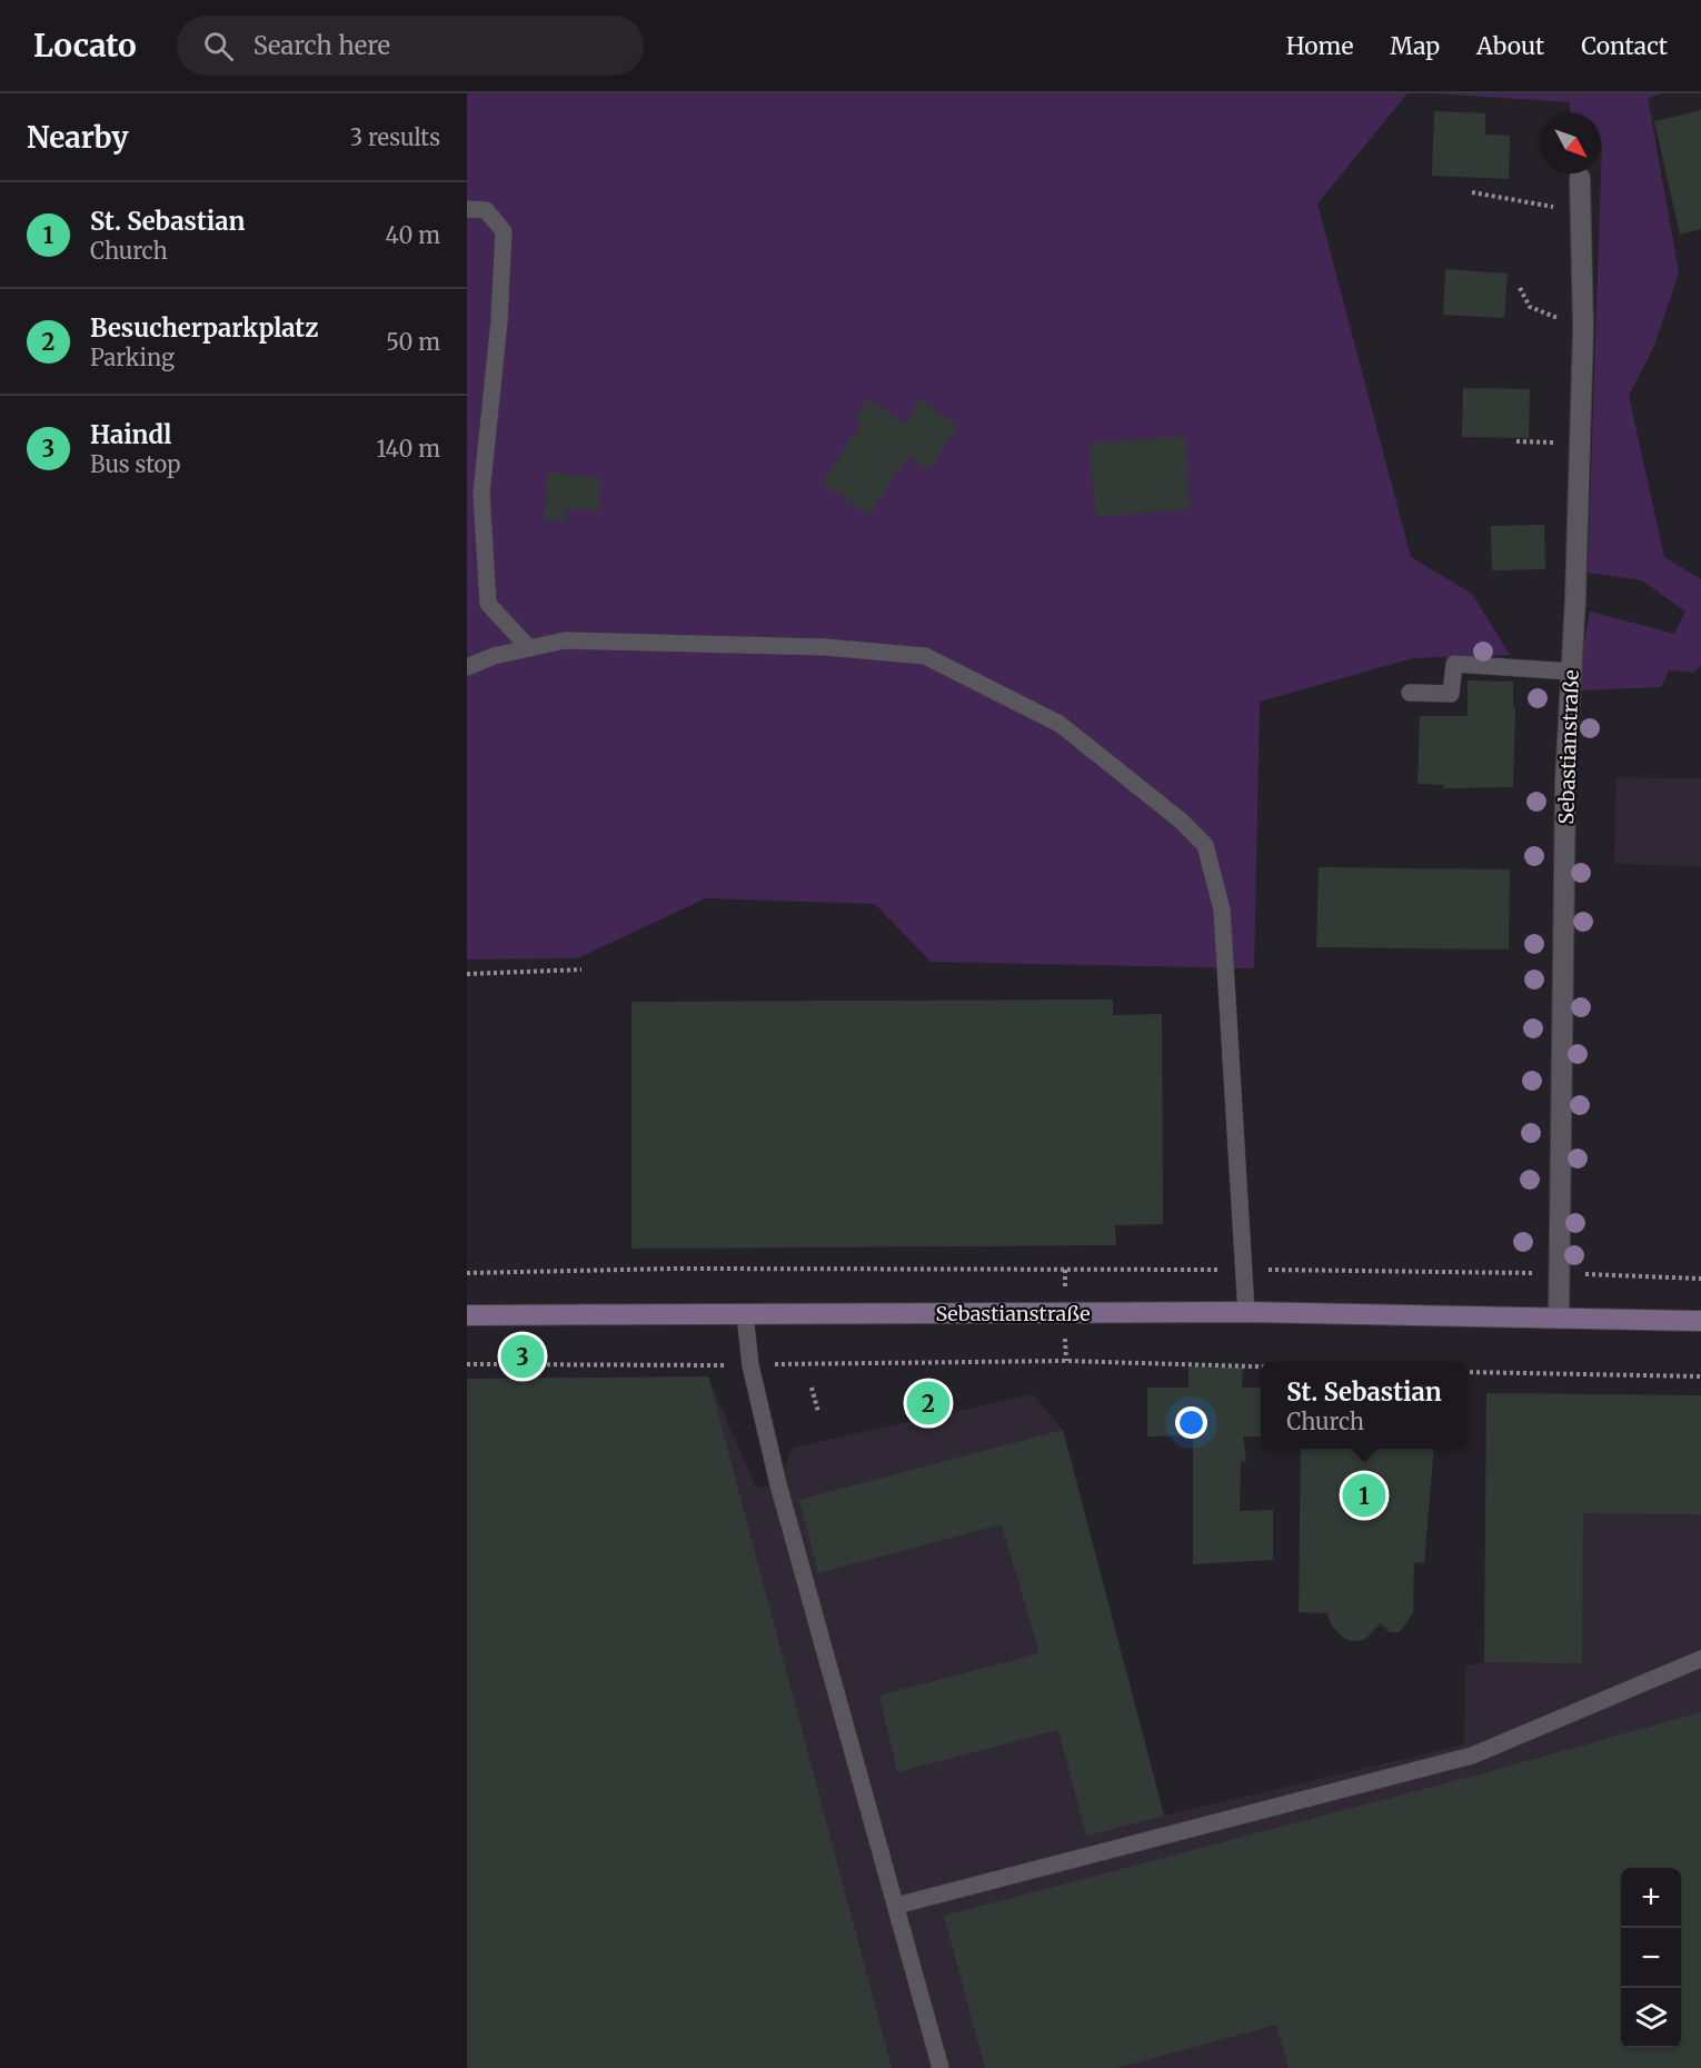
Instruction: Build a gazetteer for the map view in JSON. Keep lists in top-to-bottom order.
{
  "streets": {
    "main road": ["Sebastianstraße"]
  },
  "north": "bottom right",
  "page": {
    "header": "Locato",
    "search": "Search here",
    "nav": [
      "Home",
      "Map",
      "About",
      "Contact"
    ],
    "heading": ["Nearby", "3 results"],
    "list": [
      {
        "mark": "1",
        "name": "St. Sebastian",
        "note": "Church",
        "value": "40 m"
      },
      {
        "mark": "2",
        "name": "Besucherparkplatz",
        "note": "Parking",
        "value": "50 m"
      },
      {
        "mark": "3",
        "name": "Haindl",
        "note": "Bus stop",
        "value": "140 m"
      }
    ],
    "pins": ["3", "2", "1"],
    "popup": ["St. Sebastian", "Church"],
    "map_buttons": ["+", "−"]
  }
}
